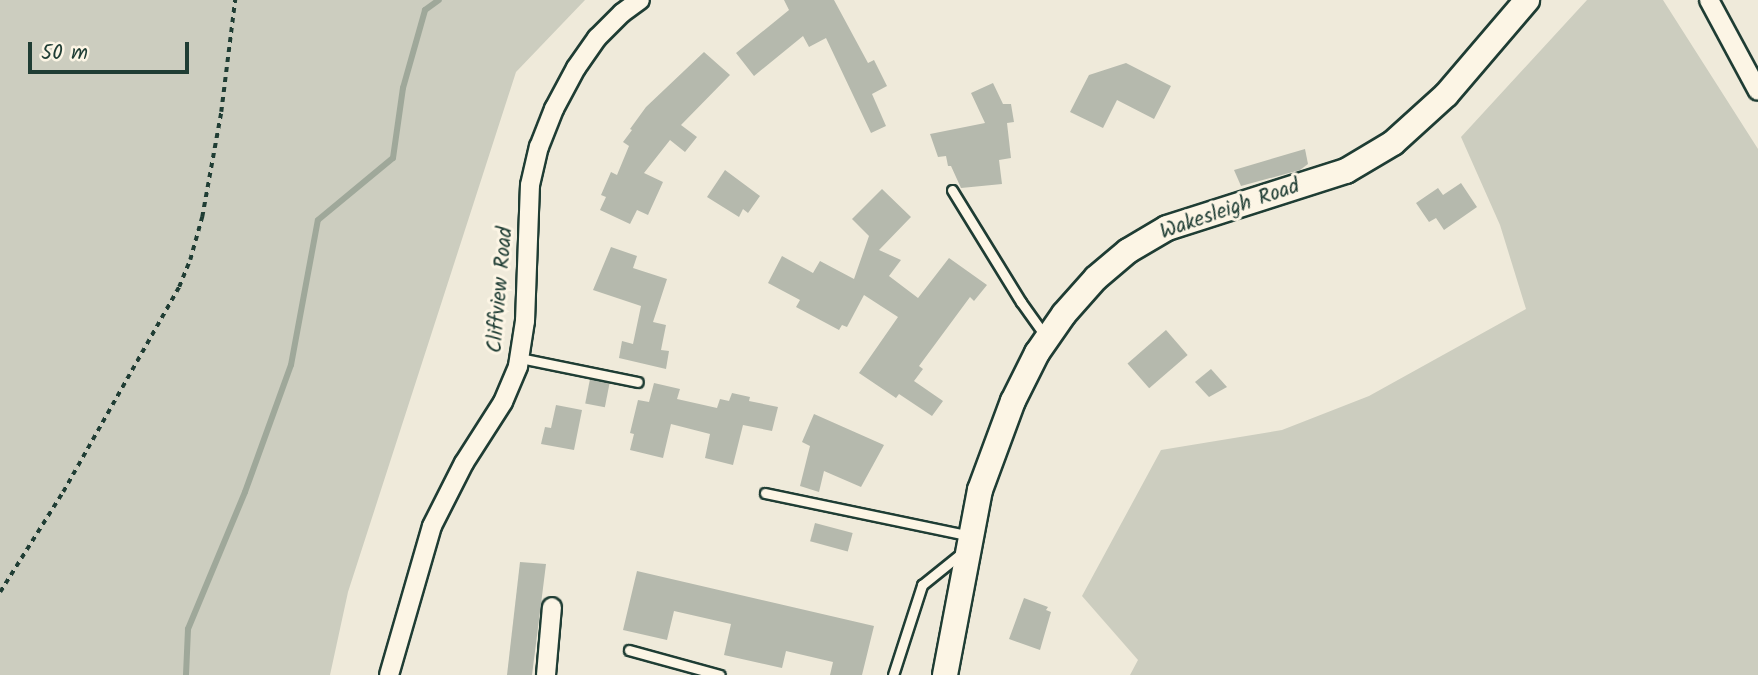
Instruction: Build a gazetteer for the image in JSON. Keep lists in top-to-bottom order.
{
  "streets": {
    "main road": ["Wakesleigh Road"],
    "street": ["Cliffview Road"]
  },
  "scale_bar": "50 m"
}
